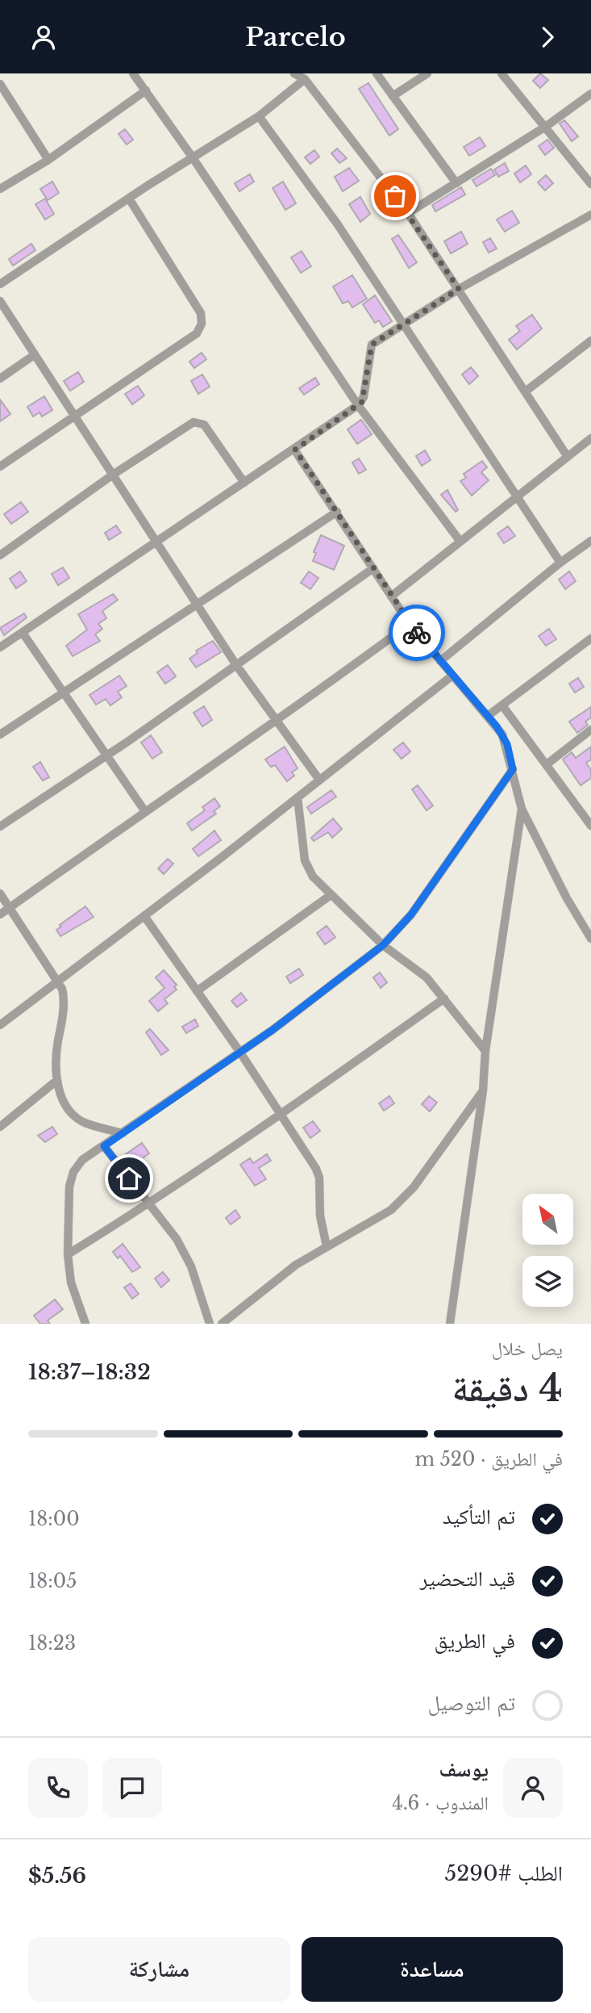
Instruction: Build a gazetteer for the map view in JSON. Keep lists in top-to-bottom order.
{
  "north": "top left",
  "page": {
    "header": "Parcelo",
    "heading": ["4 دقيقة", "يصل خلال", "18:32–18:37"],
    "panel": [
      "يوسف",
      "المندوب · 4.6",
      "الطلب #5290",
      "$5.56"
    ],
    "bar": "في الطريق · 520 m",
    "list": [
      ["تم التأكيد", "18:00"],
      ["قيد التحضير", "18:05"],
      ["في الطريق", "18:23"],
      "تم التوصيل"
    ],
    "buttons": ["مساعدة", "مشاركة"]
  }
}
